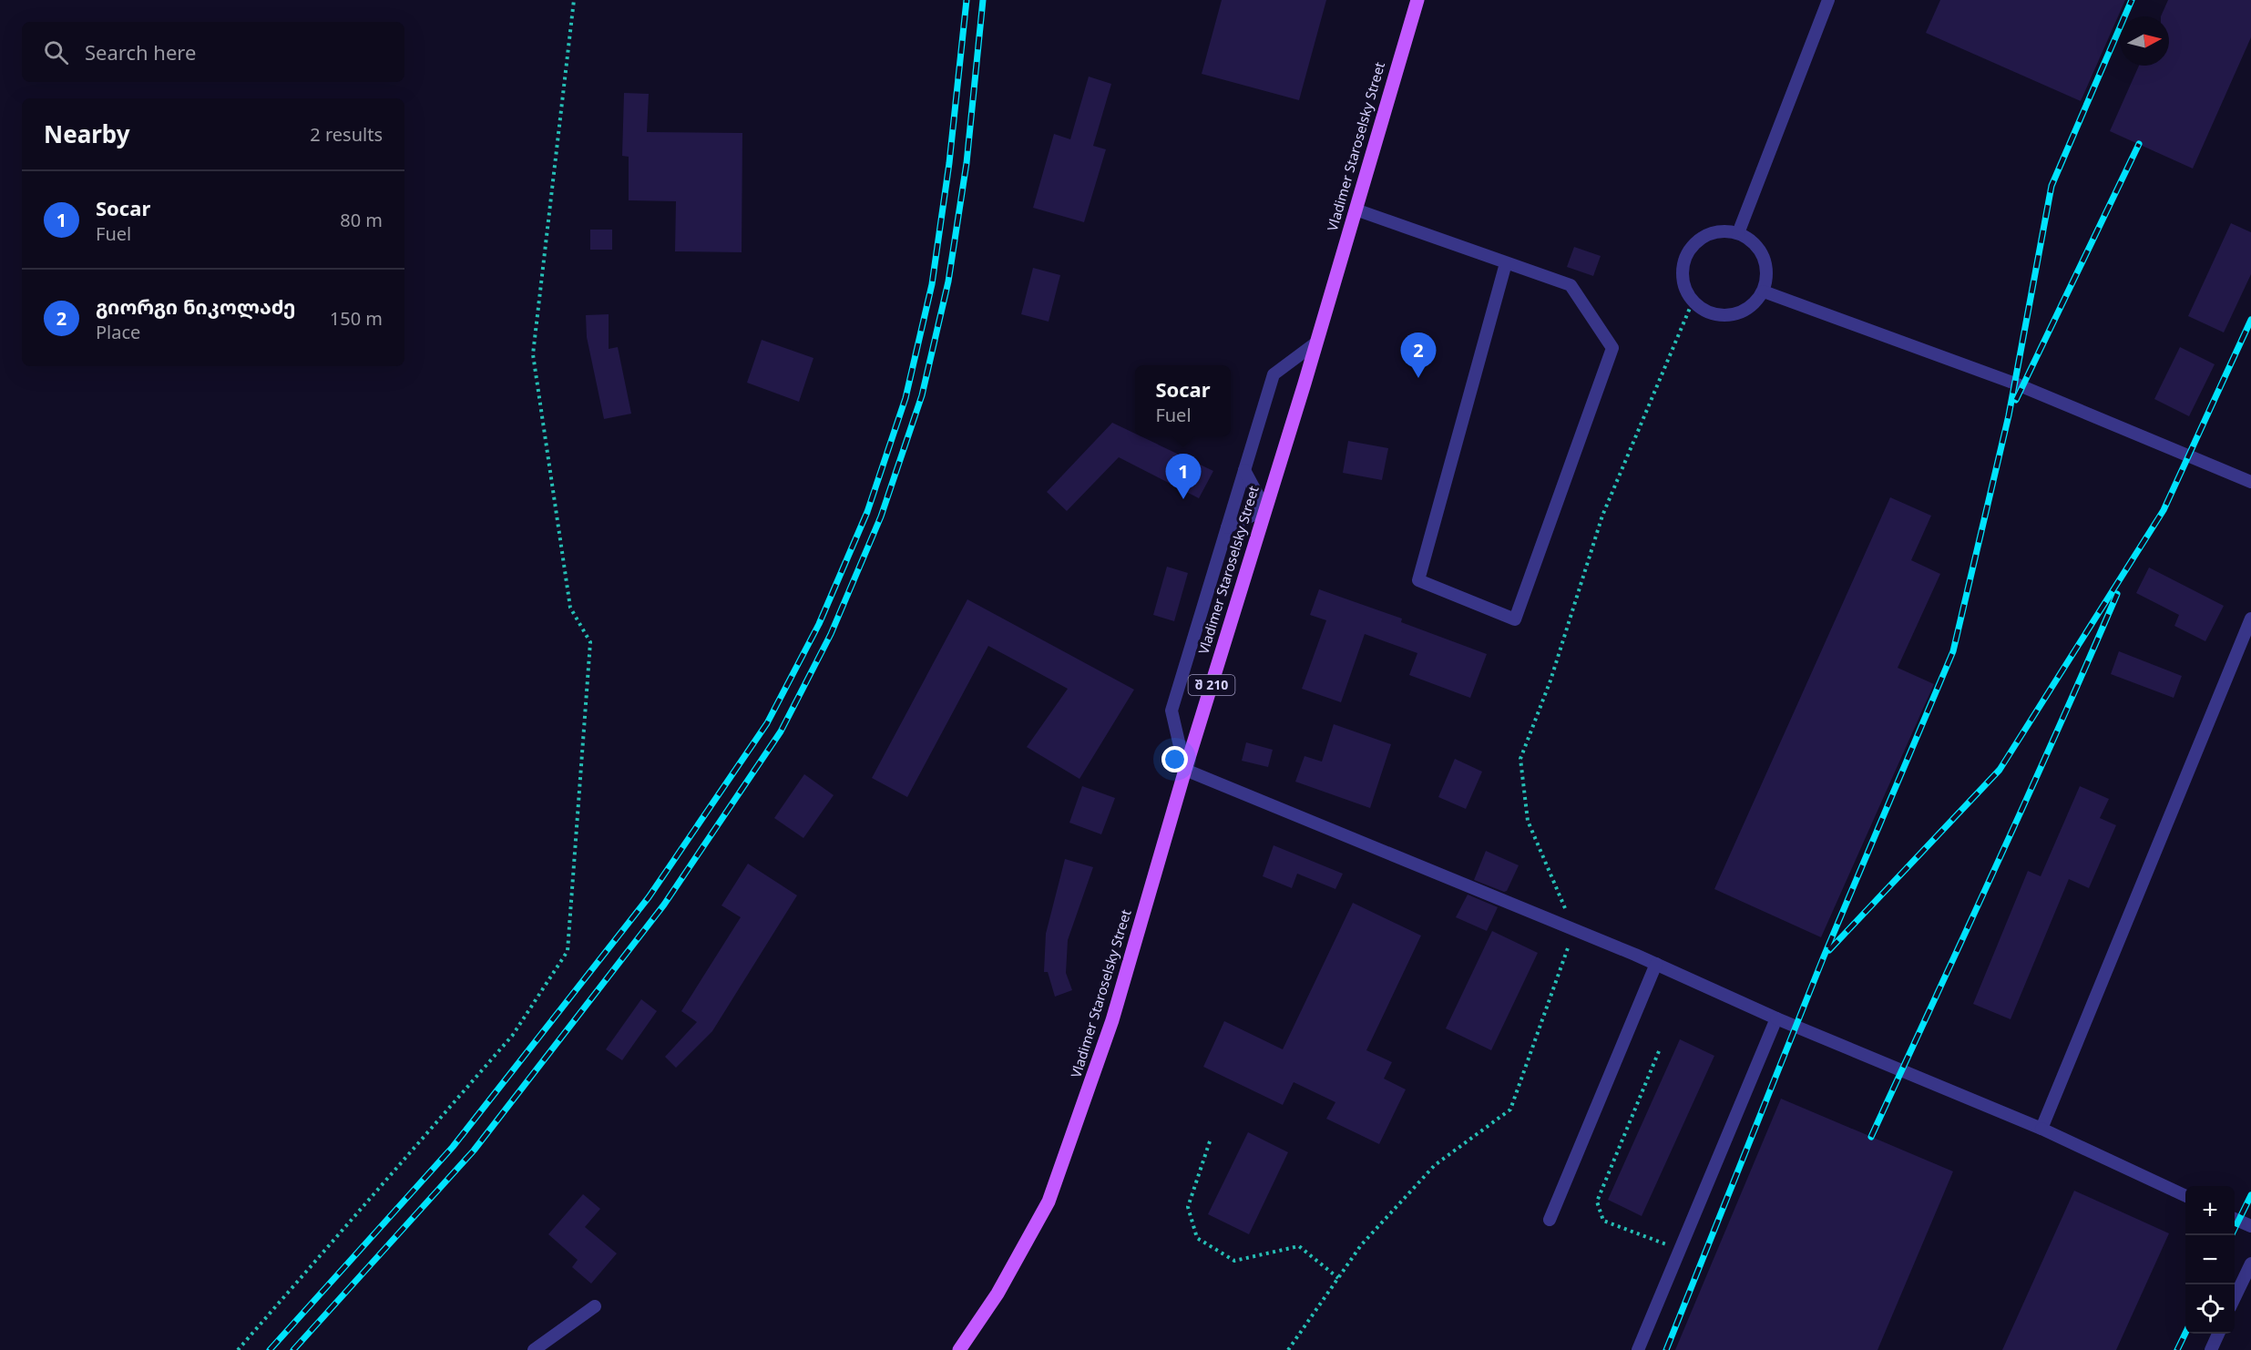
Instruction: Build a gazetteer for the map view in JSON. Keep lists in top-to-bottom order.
{
  "streets": {
    "main road": ["Vladimer Staroselsky Street", "შ 210"]
  },
  "north": "right",
  "page": {
    "search": "Search here",
    "heading": ["Nearby", "2 results"],
    "list": [
      {
        "mark": "1",
        "name": "Socar",
        "note": "Fuel",
        "value": "80 m"
      },
      {
        "mark": "2",
        "name": "გიორგი ნიკოლაძე",
        "note": "Place",
        "value": "150 m"
      }
    ],
    "pins": ["2", "1"],
    "popup": ["Socar", "Fuel"],
    "map_buttons": ["+", "−"]
  }
}
